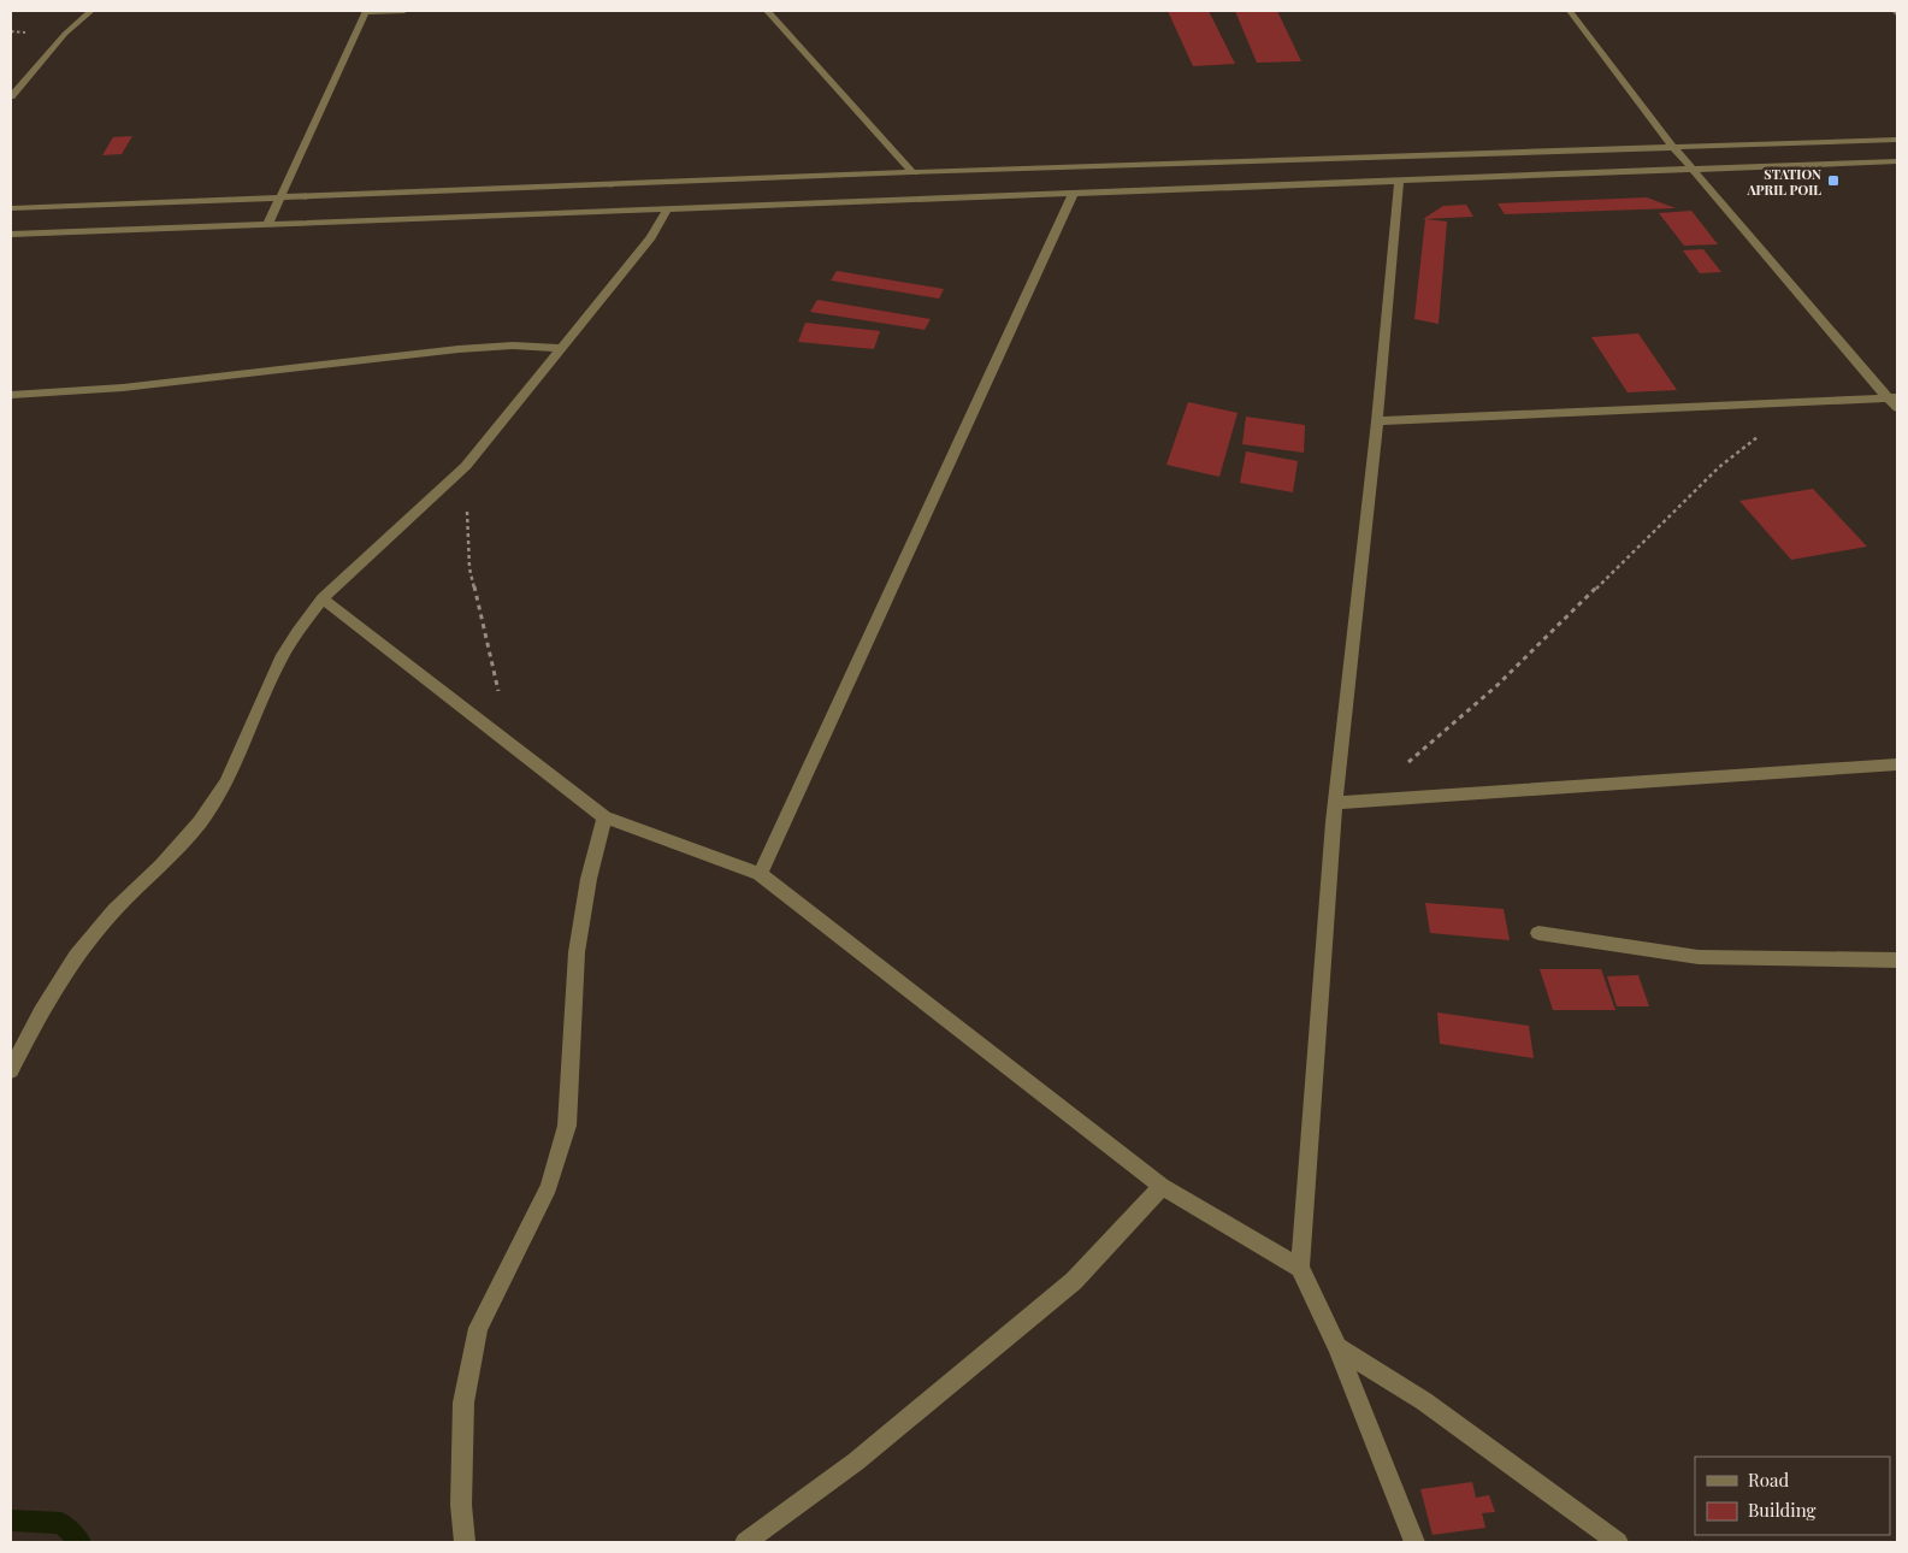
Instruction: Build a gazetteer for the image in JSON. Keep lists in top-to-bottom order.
{
  "places": {
    "transit": ["STATION APRIL POIL"]
  },
  "legend": ["Road", "Building"]
}
